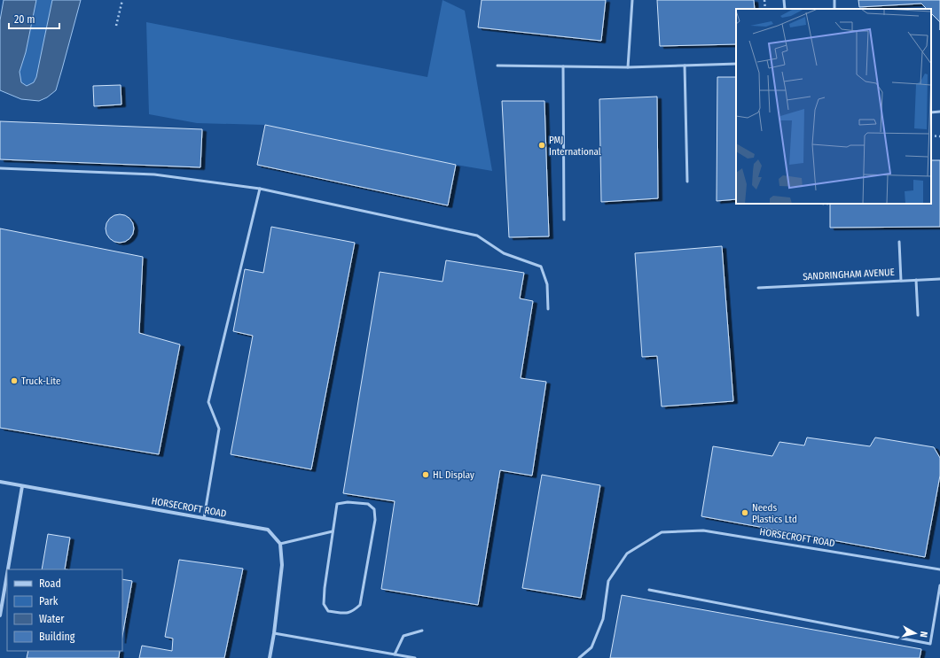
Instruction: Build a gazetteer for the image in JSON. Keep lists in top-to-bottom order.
{
  "streets": {
    "street": ["HORSECROFT ROAD"],
    "lane": ["SANDRINGHAM AVENUE"]
  },
  "places": [
    "PMJ International",
    "Truck-Lite",
    "HL Display",
    "Needs Plastics Ltd"
  ],
  "legend": [
    "Road",
    "Park",
    "Water",
    "Building"
  ],
  "scale_bar": "20 m",
  "north": "right"
}
